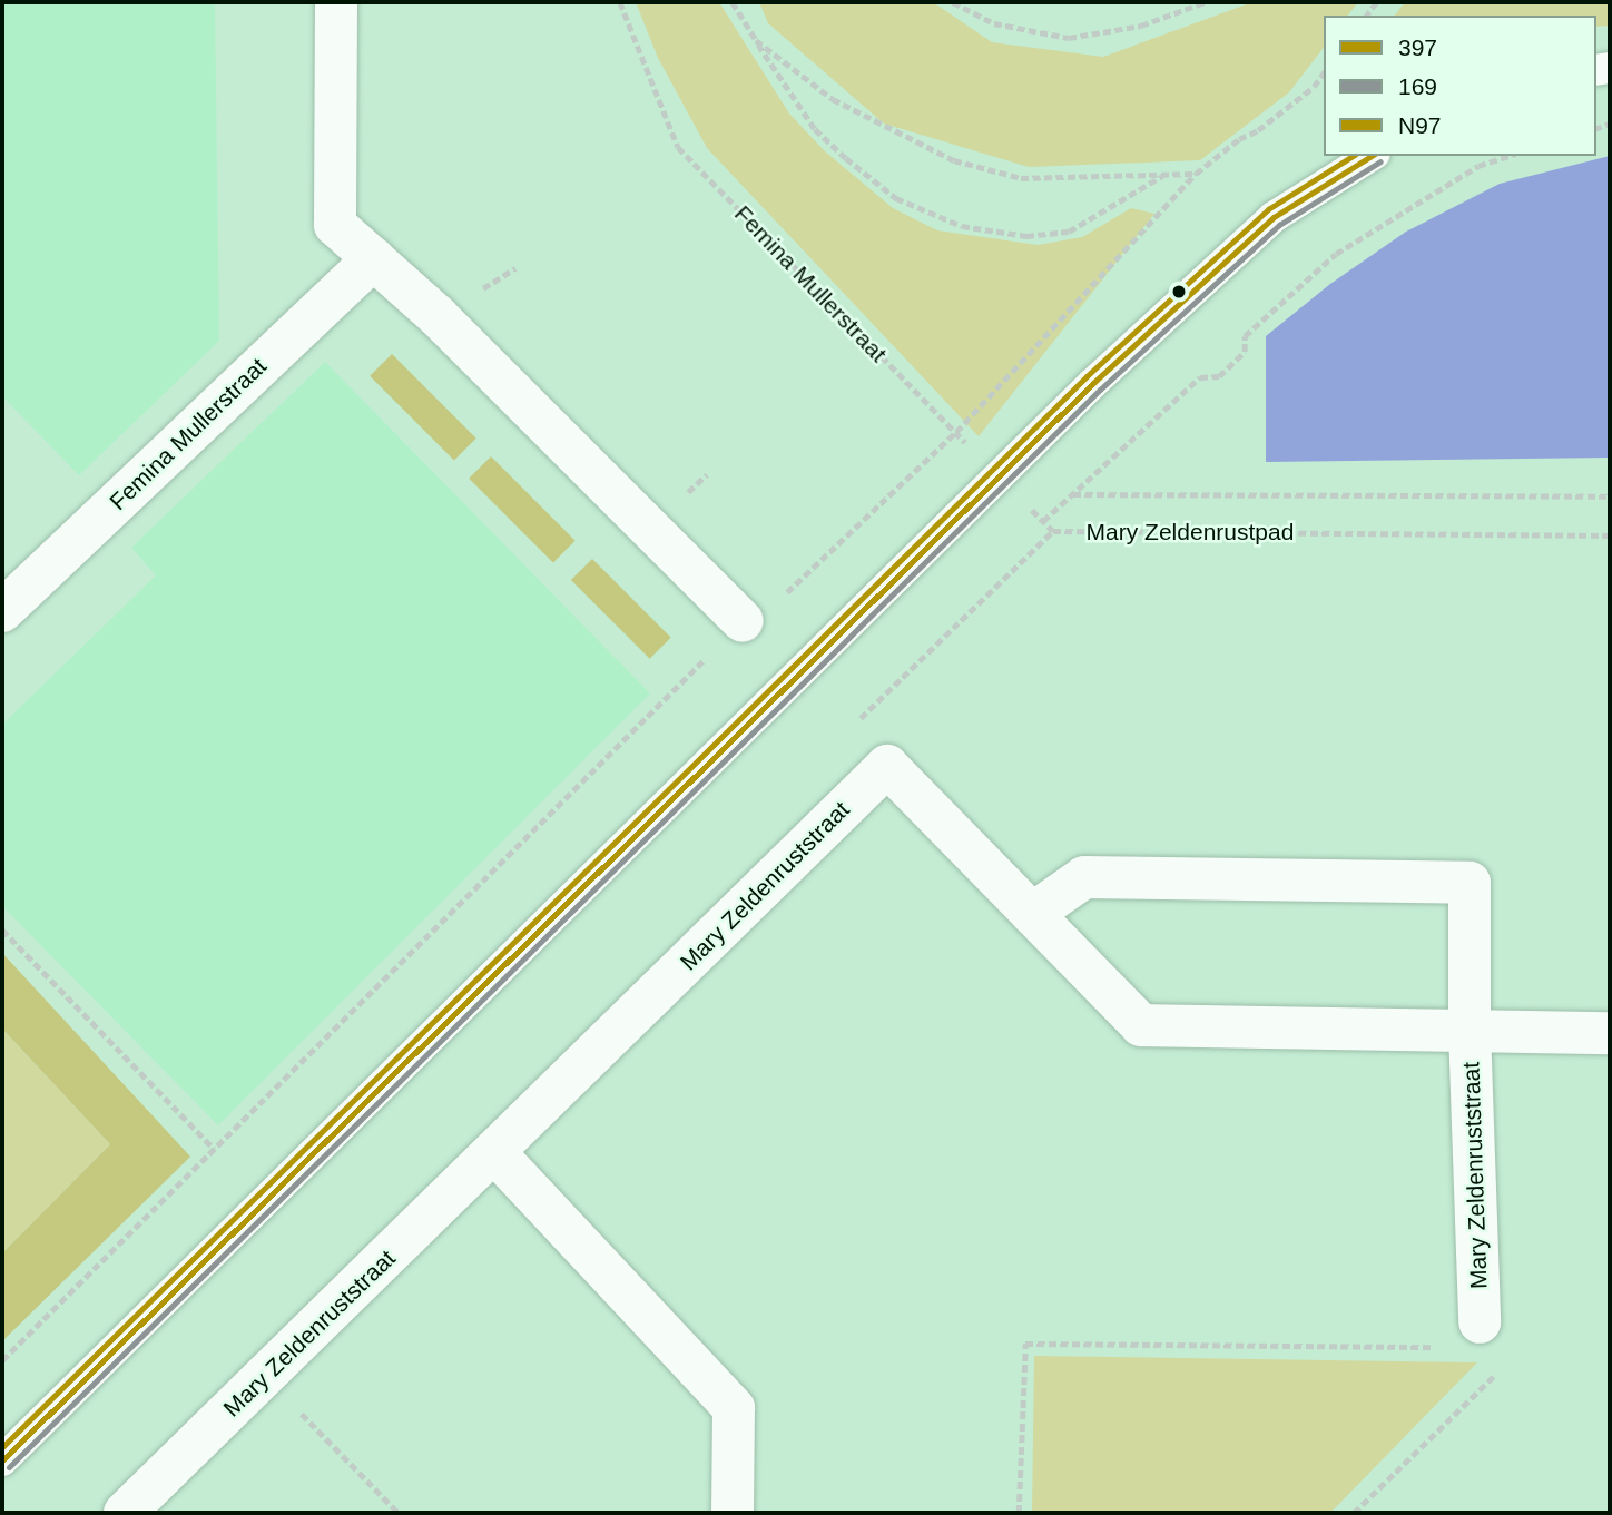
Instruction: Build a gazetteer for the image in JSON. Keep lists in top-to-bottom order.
{
  "streets": {
    "street": ["Femina Mullerstraat", "Mary Zeldenruststraat"],
    "path": ["Mary Zeldenrustpad"]
  },
  "crossings": [
    ["Femina Mullerstraat", "Mary Zeldenrustpad"]
  ],
  "lines": ["transit line 397", "transit line N97", "transit line 169"],
  "legend": ["397", "169", "N97"]
}
